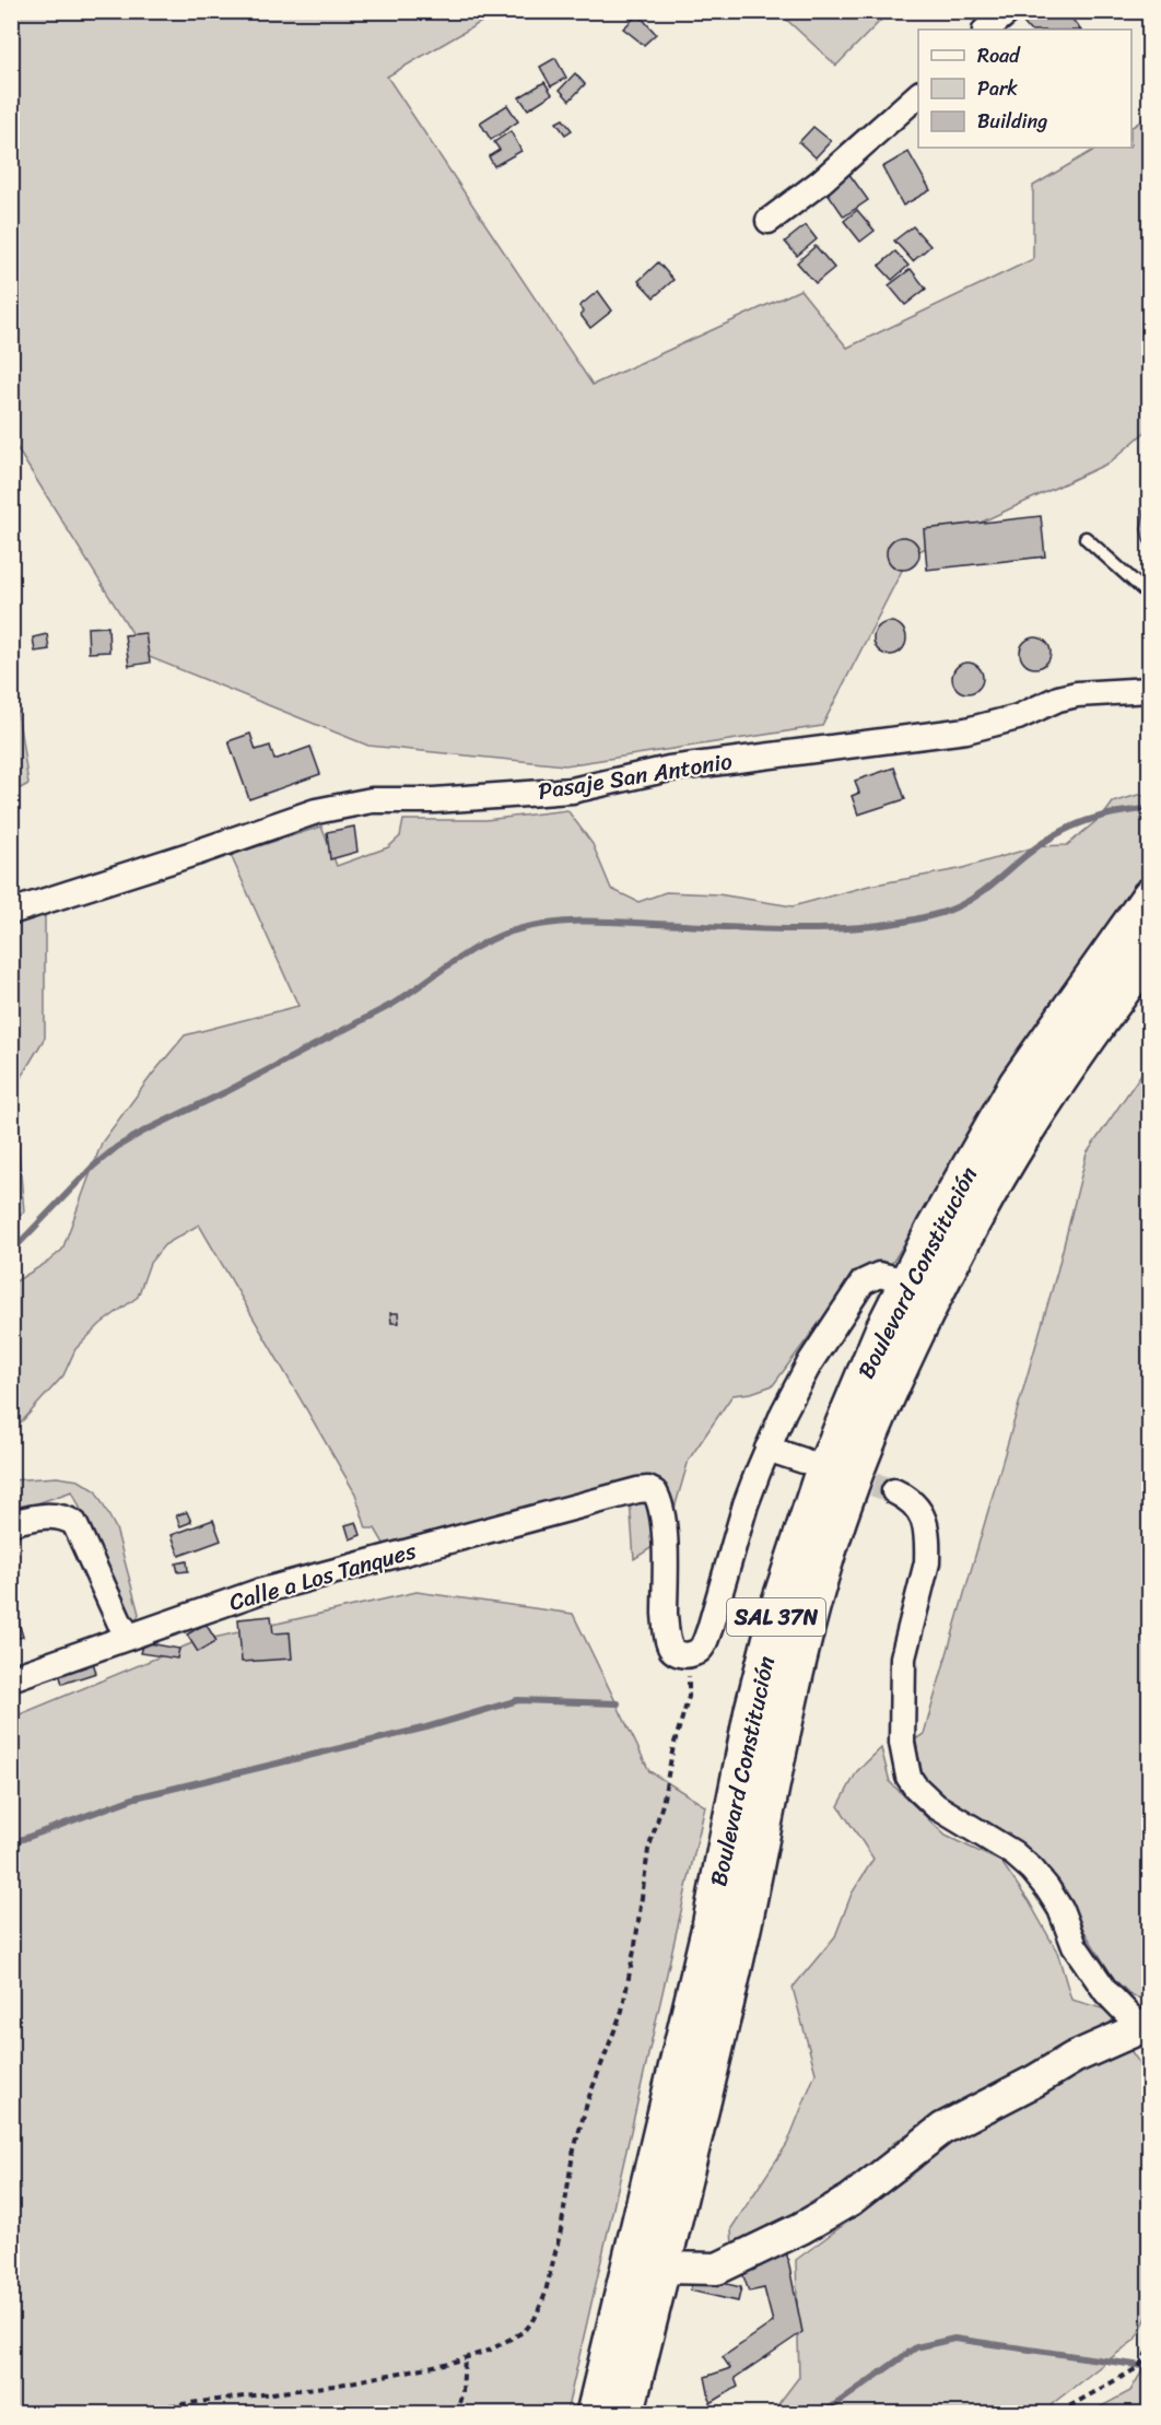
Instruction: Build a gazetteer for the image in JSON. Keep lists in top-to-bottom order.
{
  "streets": {
    "highway": ["Boulevard Constitución", "SAL 37N"],
    "street": ["Pasaje San Antonio", "Calle a Los Tanques"]
  },
  "legend": ["Road", "Park", "Building"]
}
